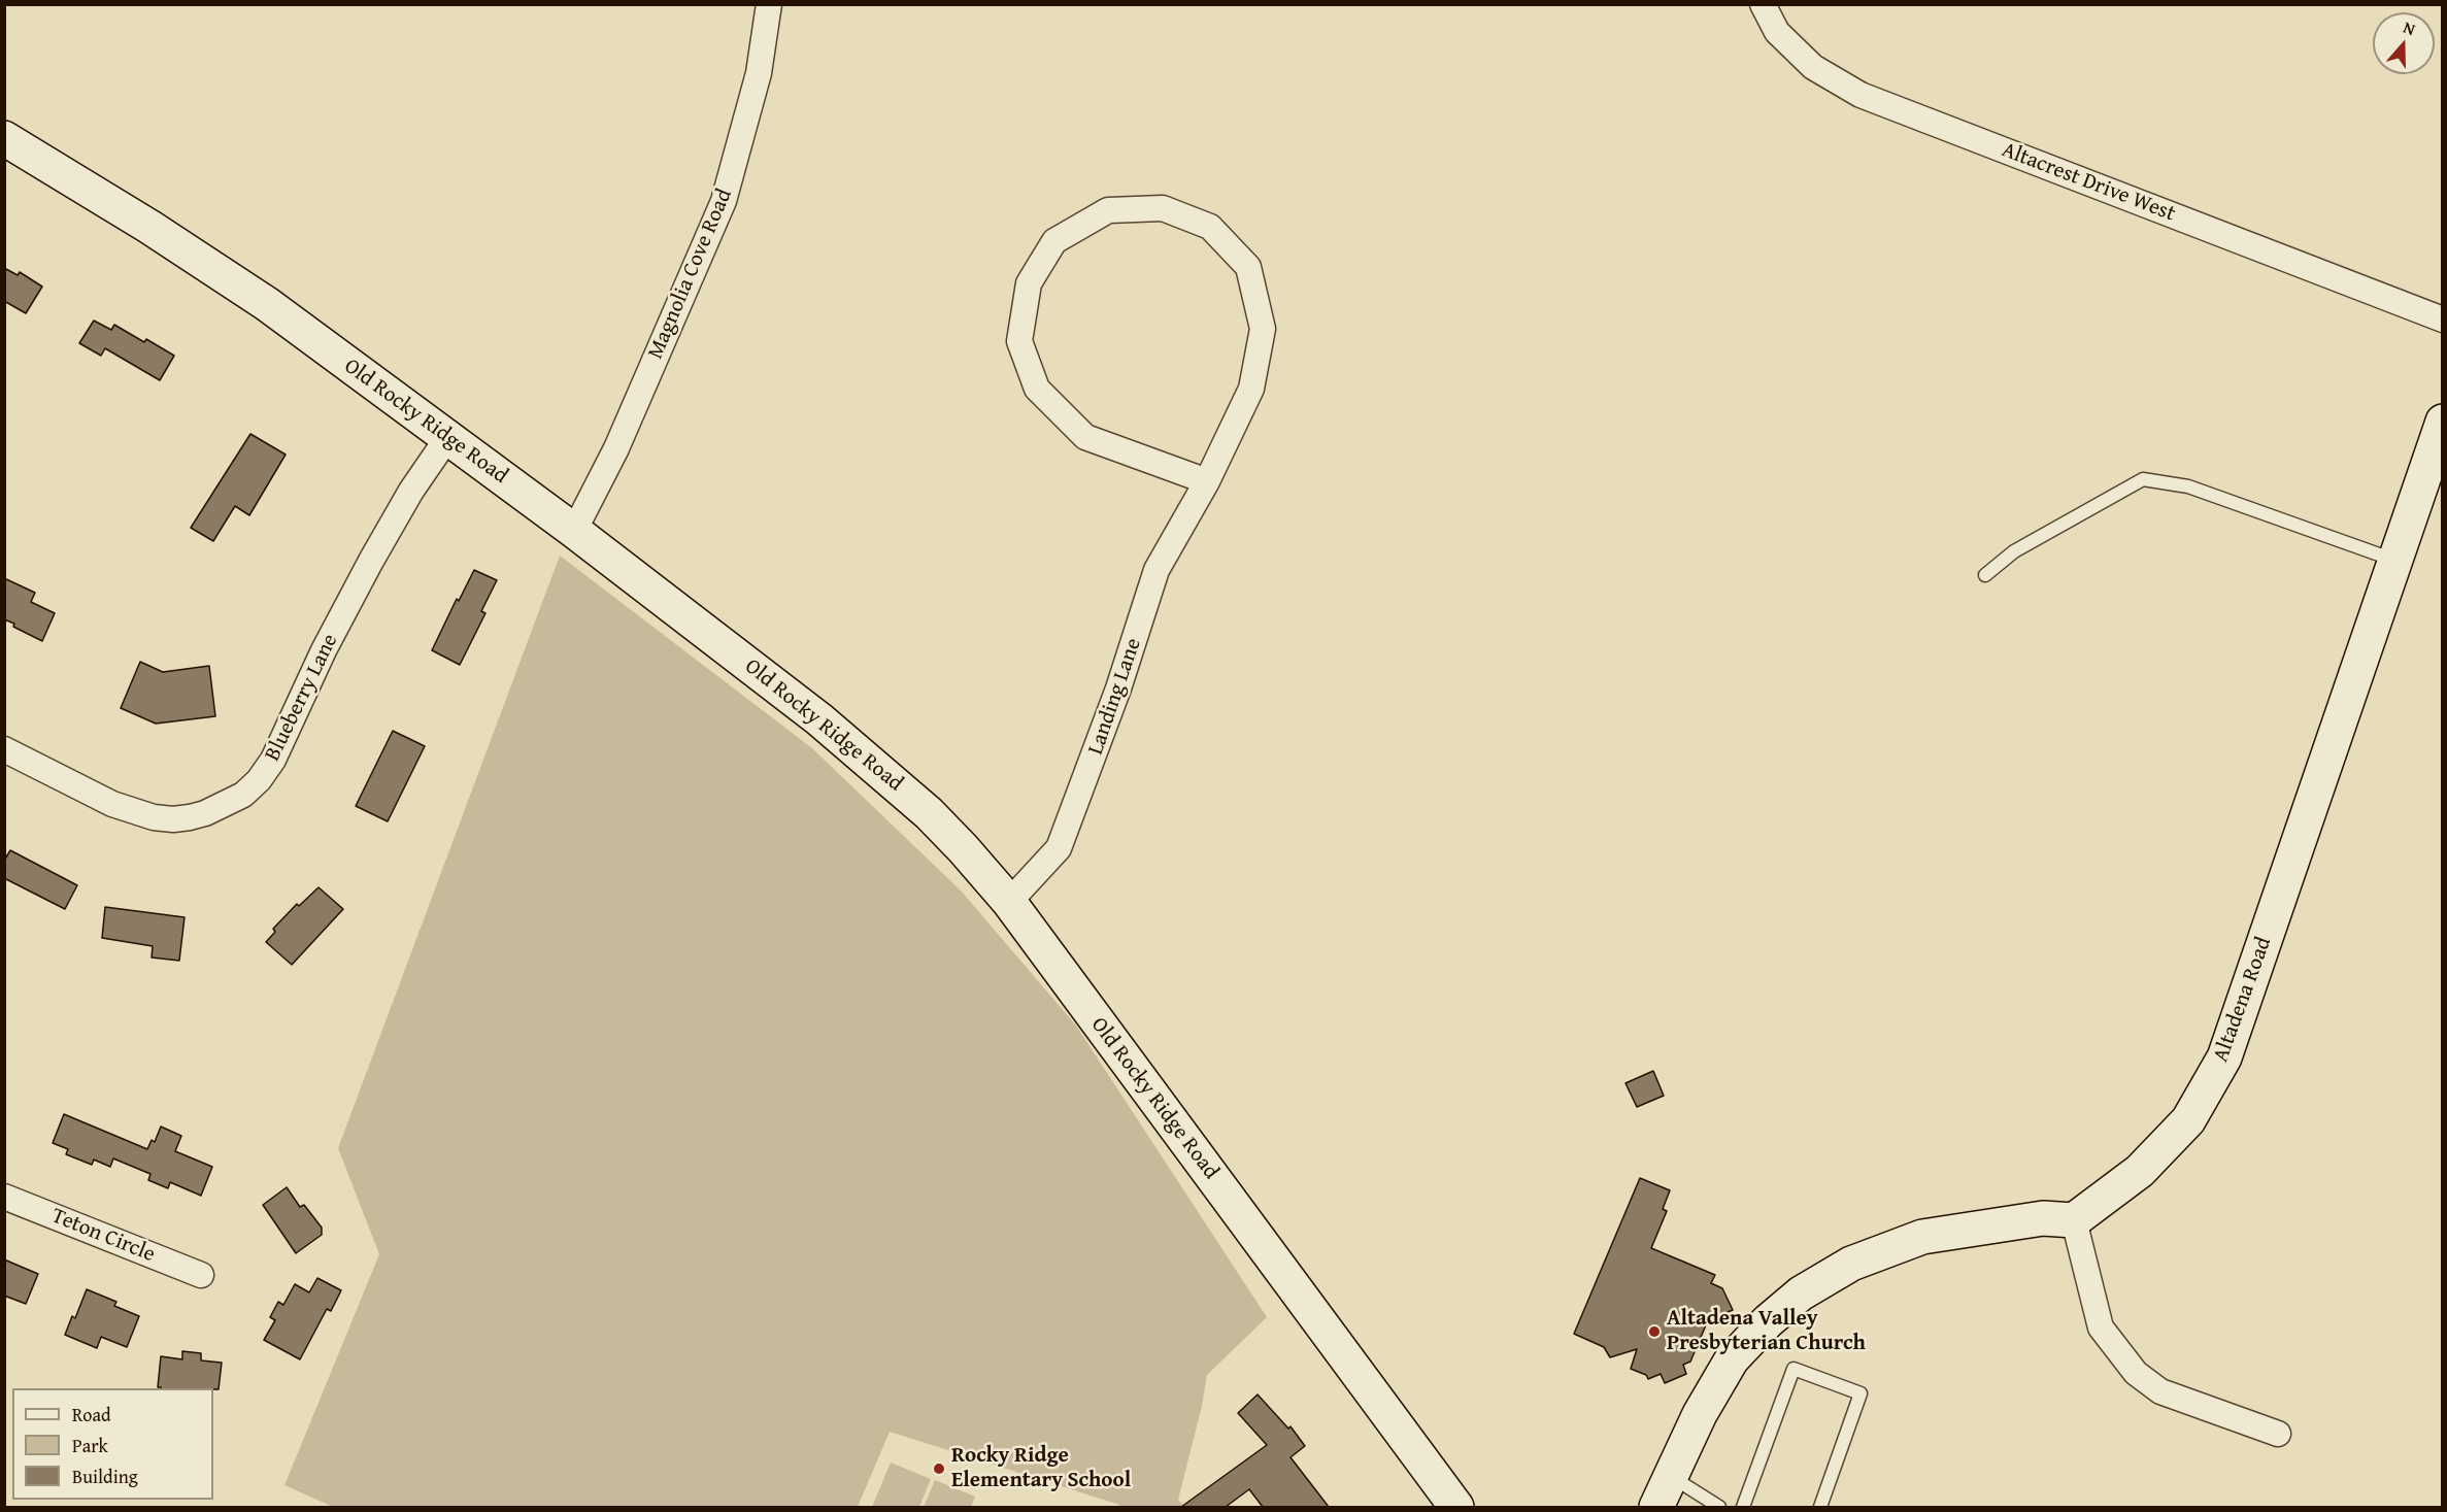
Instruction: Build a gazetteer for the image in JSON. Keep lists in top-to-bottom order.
{
  "streets": {
    "street": [
      "Altacrest Drive West",
      "Magnolia Cove Road",
      "Old Rocky Ridge Road",
      "Landing Lane",
      "Blueberry Lane",
      "Altadena Road",
      "Teton Circle"
    ]
  },
  "crossings": [
    ["Magnolia Cove Road", "Old Rocky Ridge Road"],
    ["Old Rocky Ridge Road", "Landing Lane"],
    ["Old Rocky Ridge Road", "Blueberry Lane"]
  ],
  "places": ["Altadena Valley Presbyterian Church", "Rocky Ridge Elementary School"],
  "legend": ["Road", "Park", "Building"],
  "north": "top"
}
